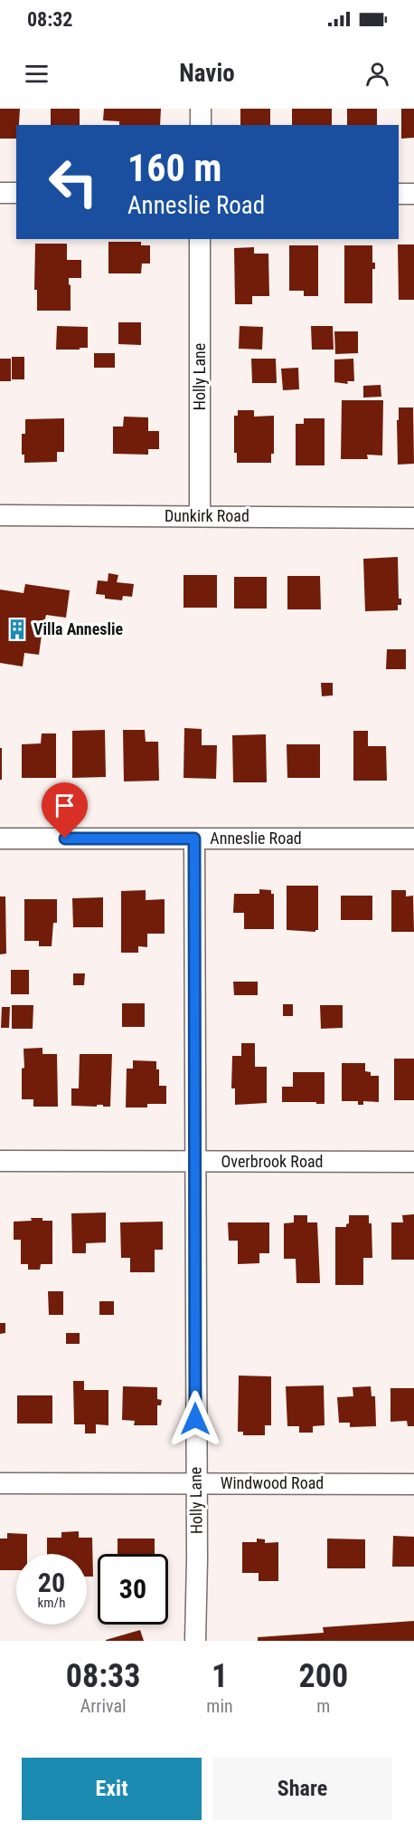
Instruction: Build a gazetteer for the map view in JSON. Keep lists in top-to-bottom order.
{
  "streets": {
    "street": [
      "Holly Lane",
      "Dunkirk Road",
      "Anneslie Road",
      "Overbrook Road",
      "Windwood Road"
    ]
  },
  "crossings": [
    ["Holly Lane", "Dunkirk Road"],
    ["Holly Lane", "Anneslie Road"],
    ["Holly Lane", "Overbrook Road"],
    ["Holly Lane", "Windwood Road"]
  ],
  "places": {
    "building": ["Villa Anneslie"]
  },
  "page": {
    "status": "08:32",
    "header": "Navio",
    "turn": ["160 m", "Anneslie Road"],
    "speed": "20 km/h",
    "limit": "30",
    "eta": [
      "08:33",
      "Arrival",
      "1",
      "min",
      "200",
      "m"
    ],
    "buttons": ["Exit", "Share"]
  }
}
